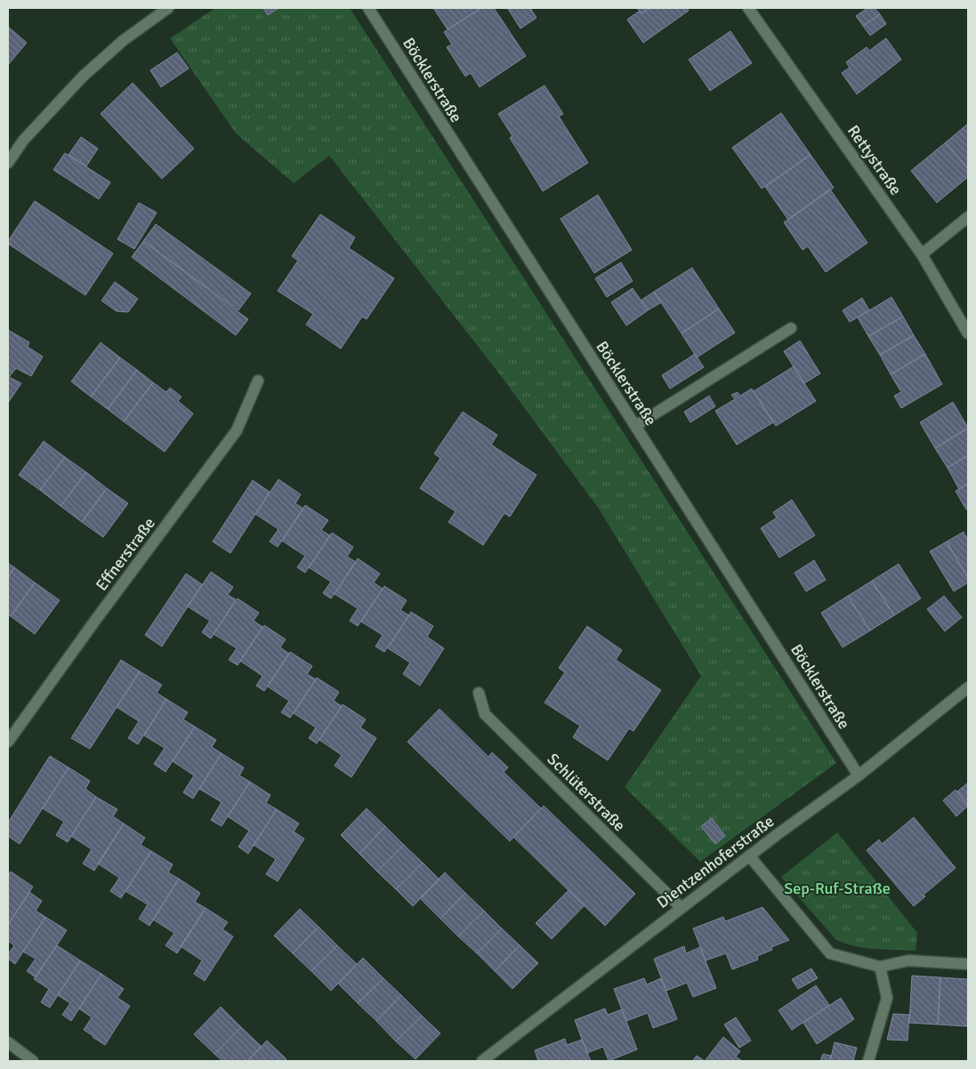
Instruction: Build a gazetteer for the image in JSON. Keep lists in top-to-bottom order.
{
  "streets": {
    "street": [
      "Böcklerstraße",
      "Rettystraße",
      "Effnerstraße",
      "Schlüterstraße",
      "Dientzenhoferstraße"
    ]
  },
  "crossings": [
    ["Böcklerstraße", "Dientzenhoferstraße"],
    ["Schlüterstraße", "Dientzenhoferstraße"]
  ],
  "parks": ["Sep-Ruf-Straße"]
}
